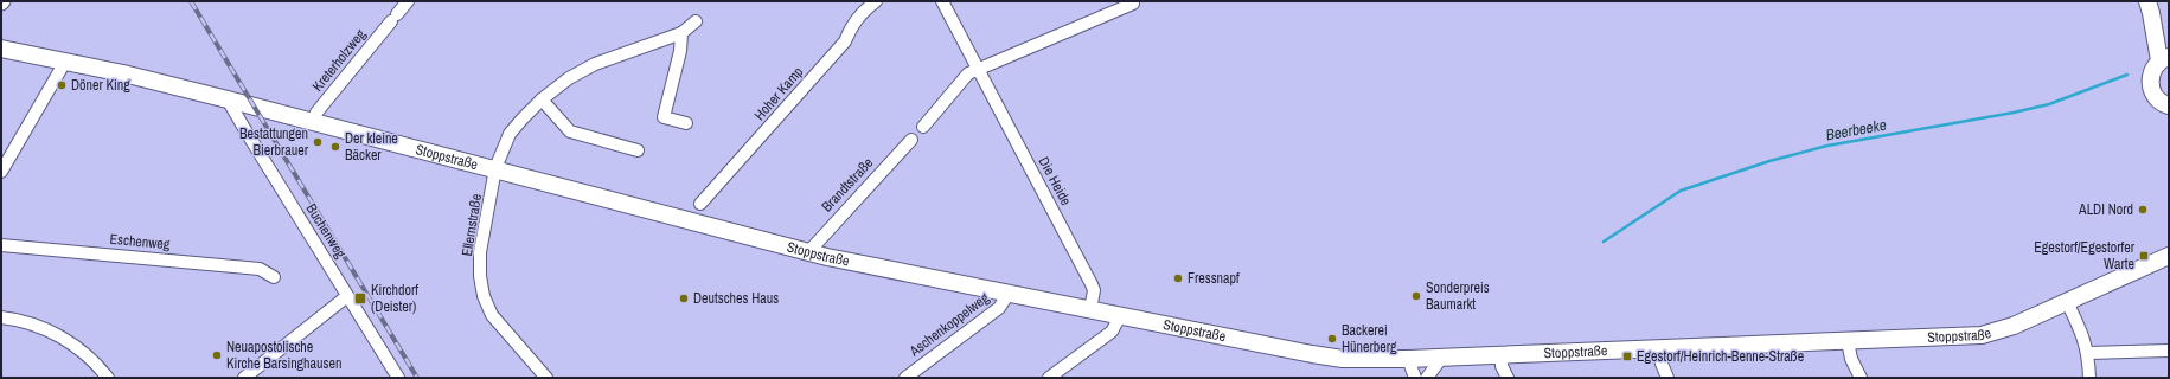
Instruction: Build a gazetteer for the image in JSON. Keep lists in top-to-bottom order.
{
  "streets": {
    "main road": ["Stoppstraße"],
    "street": [
      "Kreterholzweg",
      "Hoher Kamp",
      "Die Heide",
      "Brandtstraße",
      "Ellernstraße",
      "Buchenweg",
      "Eschenweg",
      "Aschenkoppelweg"
    ]
  },
  "crossings": [
    ["Kreterholzweg", "Stoppstraße"],
    ["Stoppstraße", "Die Heide"],
    ["Stoppstraße", "Brandtstraße"],
    ["Stoppstraße", "Ellernstraße"],
    ["Stoppstraße", "Buchenweg"],
    ["Stoppstraße", "Aschenkoppelweg"]
  ],
  "water": ["Beerbeeke"],
  "places": {
    "other": [
      "Döner King",
      "Bestattungen Bierbrauer",
      "Der kleine Bäcker",
      "ALDI Nord",
      "Fressnapf",
      "Sonderpreis Baumarkt",
      "Deutsches Haus",
      "Backerei Hünerberg",
      "Neuapostolische Kirche Barsinghausen"
    ],
    "transit": ["Egestorf/Egestorfer Warte", "Kirchdorf (Deister)", "Egestorf/Heinrich-Benne-Straße"]
  }
}
